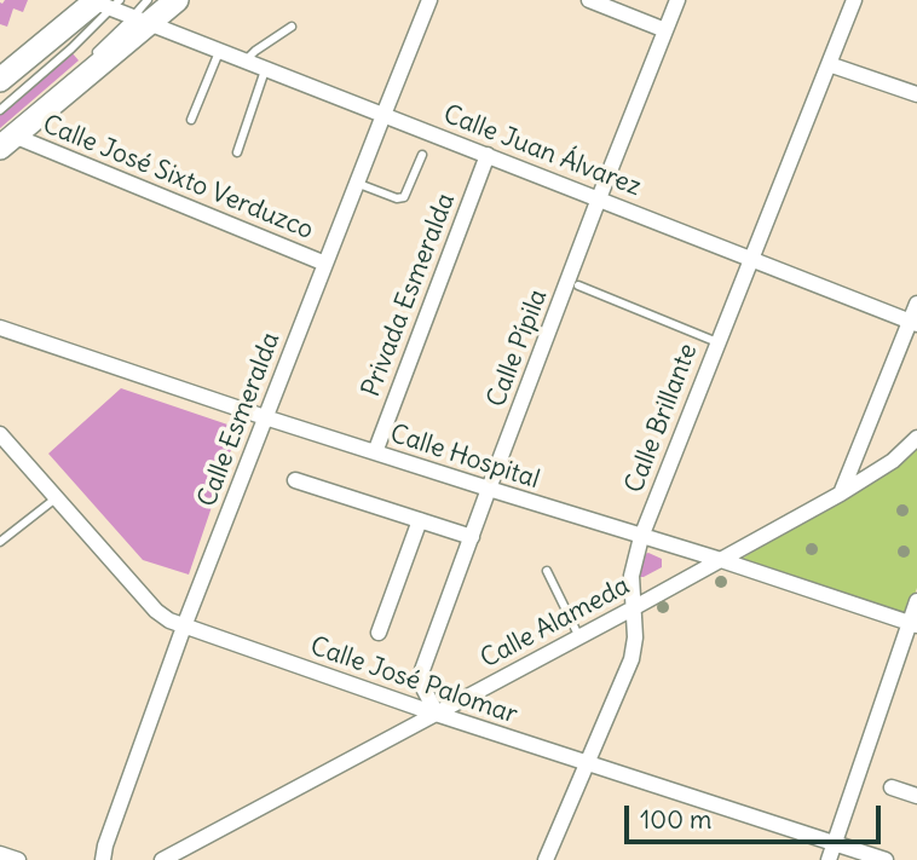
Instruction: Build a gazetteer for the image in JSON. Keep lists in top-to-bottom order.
{
  "streets": {
    "street": [
      "Calle Juan Álvarez",
      "Calle José Sixto Verduzco",
      "Privada Esmeralda",
      "Calle Pípila",
      "Calle Brillante",
      "Calle Esmeralda",
      "Calle Hospital",
      "Calle Alameda",
      "Calle José Palomar"
    ]
  },
  "crossings": [
    ["Calle Juan Álvarez", "Privada Esmeralda"],
    ["Calle Juan Álvarez", "Calle Pípila"],
    ["Calle Juan Álvarez", "Calle Brillante"],
    ["Calle Juan Álvarez", "Calle Esmeralda"],
    ["Calle José Sixto Verduzco", "Calle Esmeralda"],
    ["Privada Esmeralda", "Calle Hospital"],
    ["Calle Pípila", "Calle Hospital"],
    ["Calle Pípila", "Calle Alameda"],
    ["Calle Pípila", "Calle José Palomar"],
    ["Calle Brillante", "Calle Hospital"],
    ["Calle Brillante", "Calle Alameda"],
    ["Calle Brillante", "Calle José Palomar"],
    ["Calle Esmeralda", "Calle Hospital"],
    ["Calle Esmeralda", "Calle José Palomar"],
    ["Calle Hospital", "Calle Alameda"],
    ["Calle Alameda", "Calle José Palomar"]
  ],
  "scale_bar": "100 m"
}
